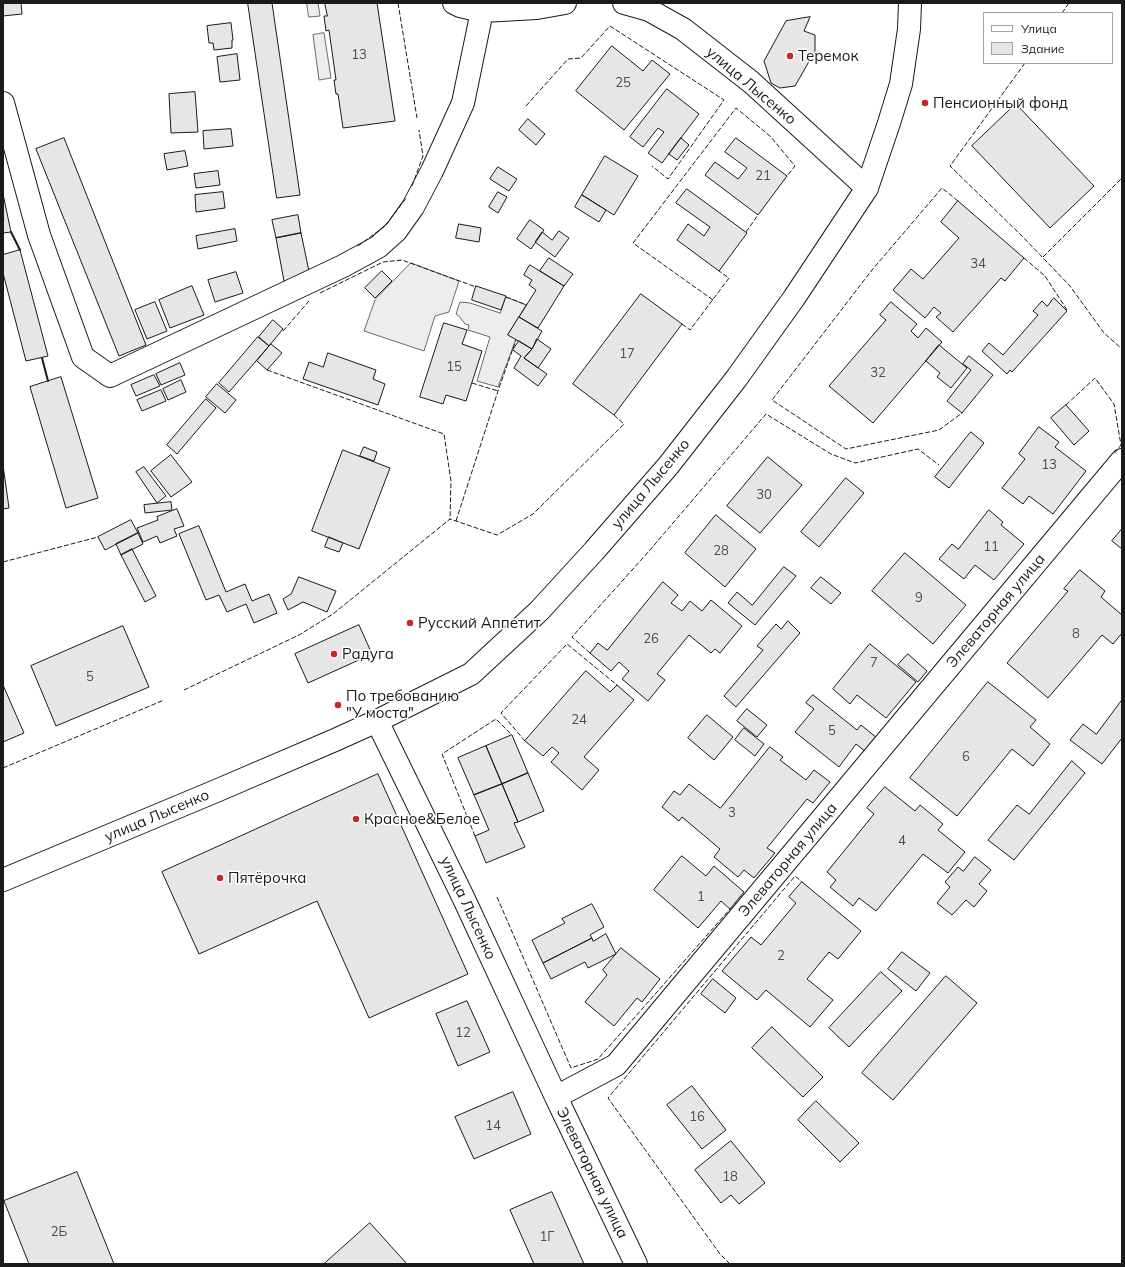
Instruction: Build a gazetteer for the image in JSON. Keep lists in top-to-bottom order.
{
  "streets": {
    "street": ["улица Лысенко", "Элеваторная улица"]
  },
  "crossings": [
    ["улица Лысенко", "Элеваторная улица"]
  ],
  "places": [
    "Теремок",
    "Пенсионный фонд",
    "Русский Аппетит",
    "Радуга",
    "По требованию \"У моста\"",
    "Красное&Белое",
    "Пятёрочка"
  ],
  "house_numbers": [
    "13",
    "25",
    "21",
    "34",
    "17",
    "15",
    "32",
    "13",
    "30",
    "11",
    "28",
    "9",
    "8",
    "26",
    "7",
    "5",
    "24",
    "5",
    "6",
    "3",
    "4",
    "1",
    "2",
    "12",
    "16",
    "14",
    "18",
    "2Б",
    "1Г"
  ],
  "legend": ["Улица", "Здание"]
}
